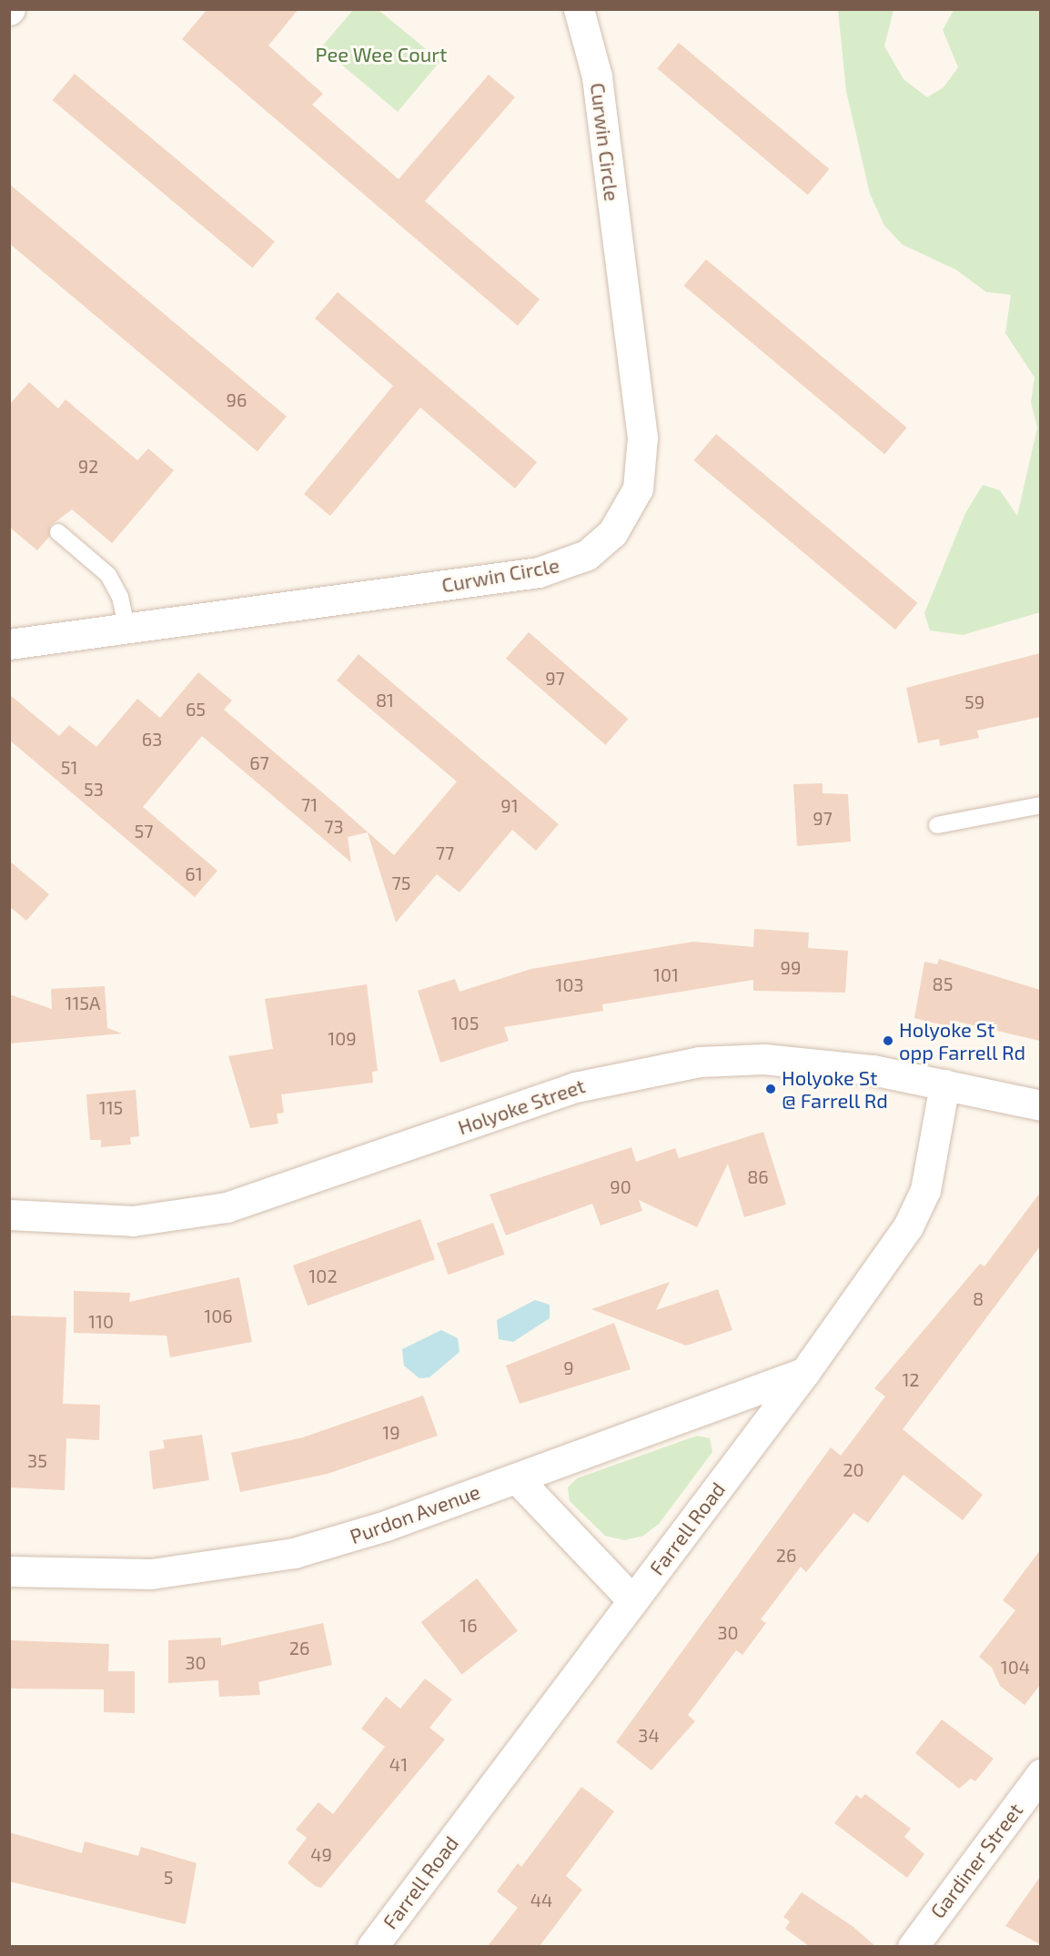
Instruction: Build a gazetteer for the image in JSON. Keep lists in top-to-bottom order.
{
  "streets": {
    "street": [
      "Curwin Circle",
      "Holyoke Street",
      "Purdon Avenue",
      "Farrell Road",
      "Gardiner Street"
    ]
  },
  "crossings": [
    ["Holyoke Street", "Farrell Road"],
    ["Purdon Avenue", "Farrell Road"]
  ],
  "parks": ["Pee Wee Court"],
  "places": ["Holyoke St opp Farrell Rd", "Holyoke St @ Farrell Rd"],
  "house_numbers": [
    "96",
    "92",
    "97",
    "81",
    "59",
    "65",
    "63",
    "67",
    "51",
    "53",
    "71",
    "91",
    "97",
    "73",
    "57",
    "77",
    "61",
    "75",
    "99",
    "101",
    "85",
    "103",
    "115A",
    "105",
    "109",
    "115",
    "86",
    "90",
    "102",
    "8",
    "106",
    "110",
    "9",
    "12",
    "19",
    "35",
    "20",
    "26",
    "16",
    "30",
    "26",
    "30",
    "104",
    "34",
    "41",
    "49",
    "5",
    "44"
  ]
}
